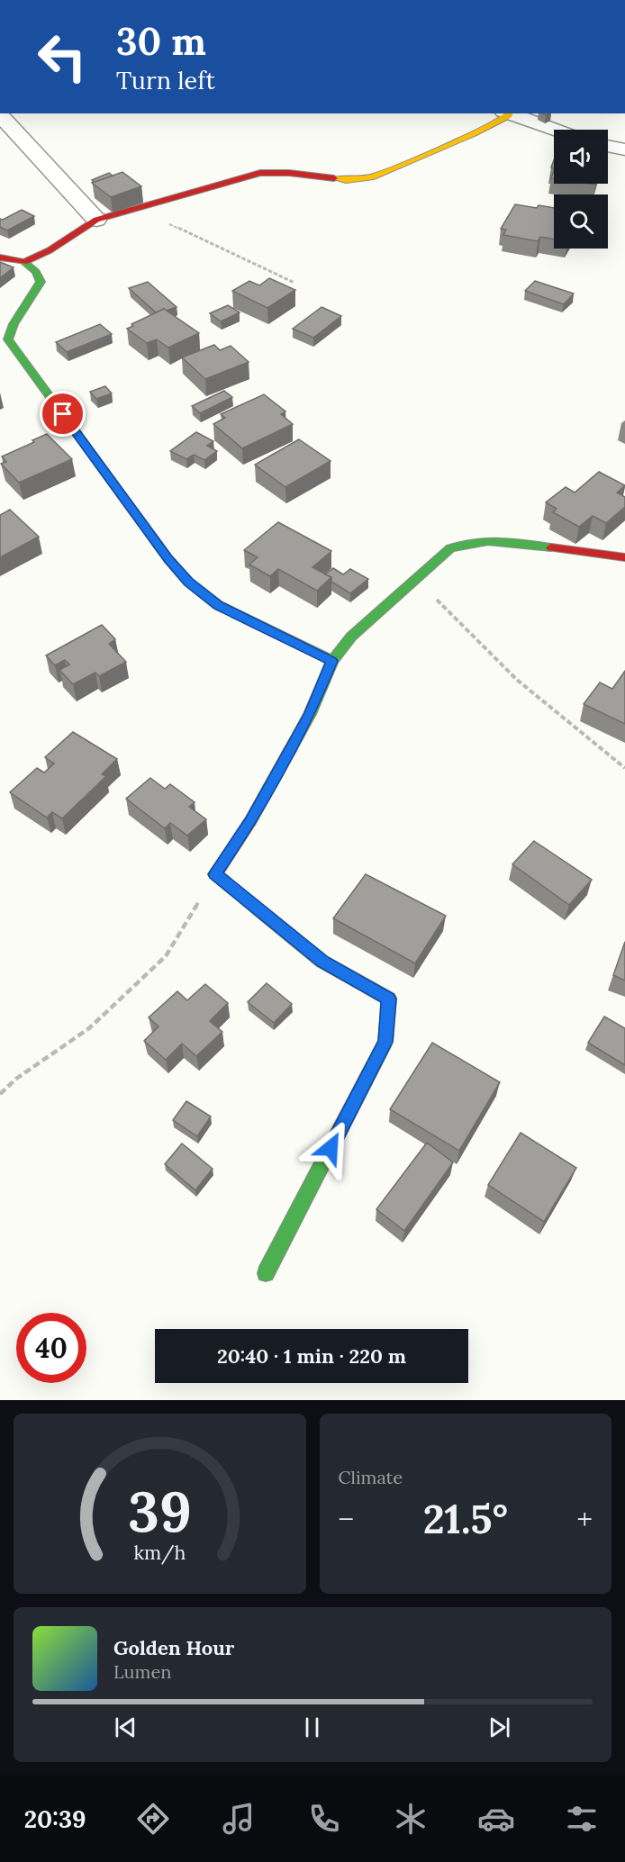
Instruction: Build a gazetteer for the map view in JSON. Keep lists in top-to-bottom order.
{
  "page": {
    "turn": ["30 m", "Turn left"],
    "limit": "40",
    "trip": "20:40 · 1 min · 220 m",
    "tile": "Climate",
    "heat": ["−", "21.5°", "+"],
    "song": ["Golden Hour", "Lumen"],
    "tabs": "20:39",
    "gauge": ["39", "km/h"]
  }
}
